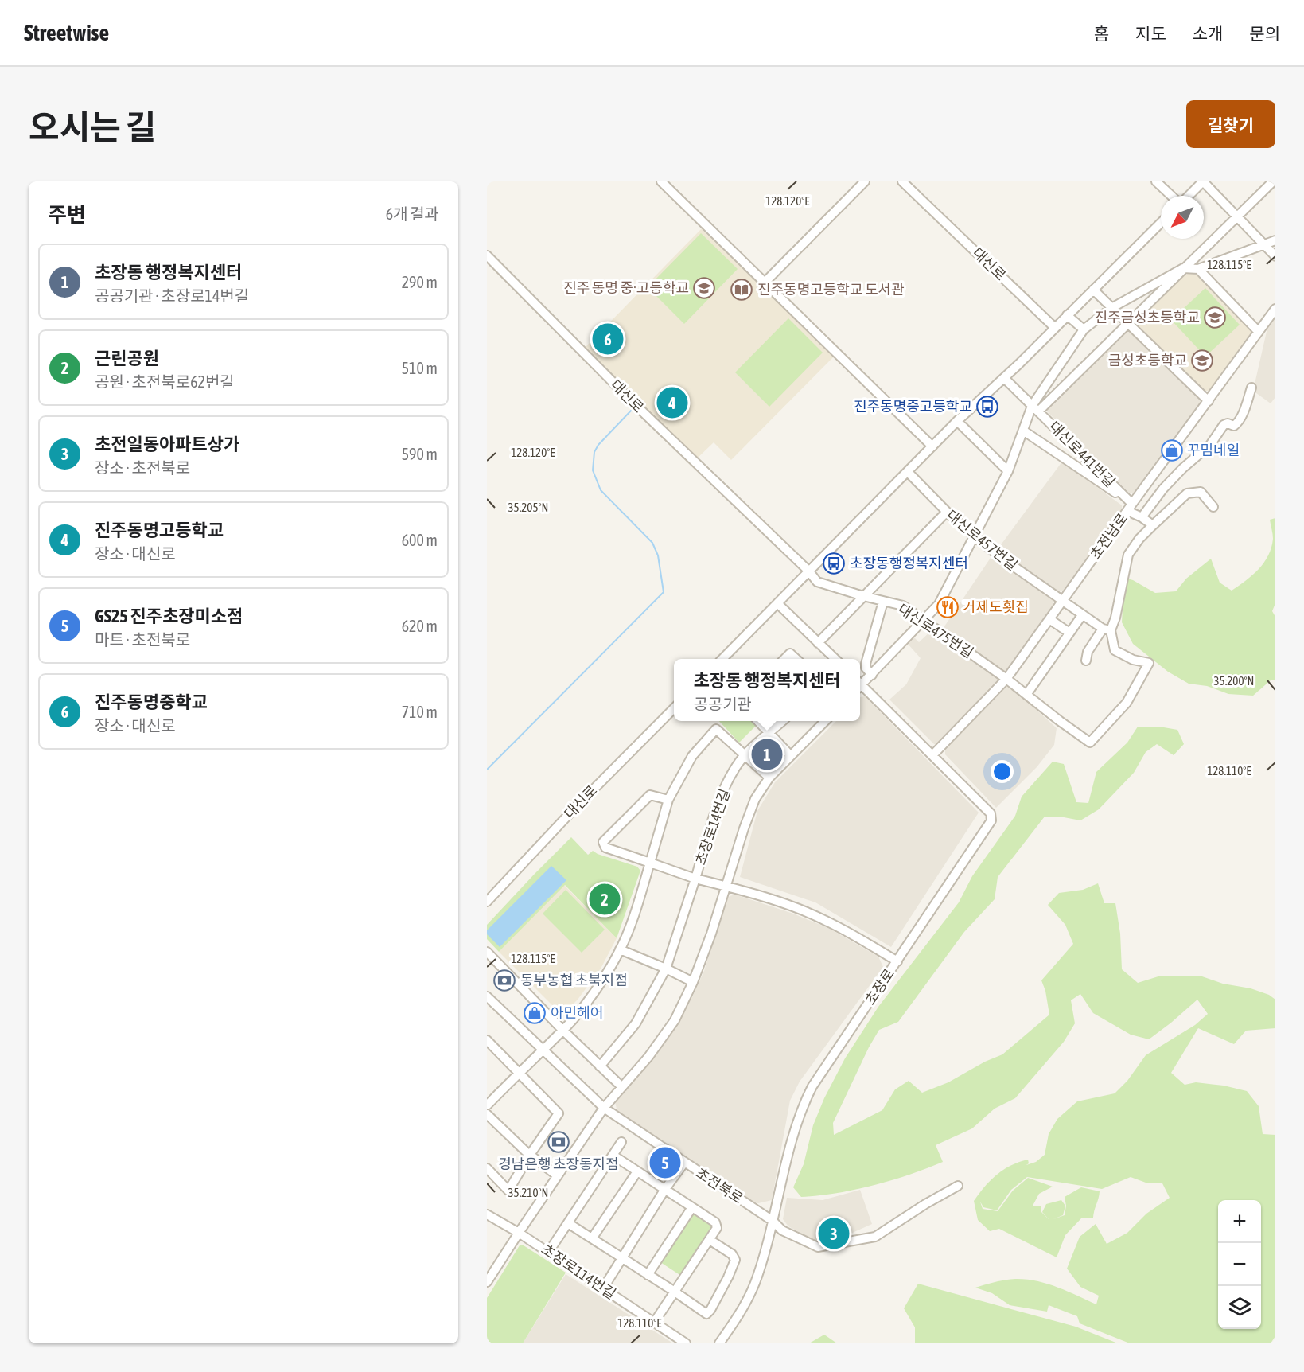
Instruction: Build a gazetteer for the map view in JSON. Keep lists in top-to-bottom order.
{
  "streets": {
    "street": [
      "대신로",
      "대신로441번길",
      "초전남로",
      "대신로457번길",
      "대신로475번길",
      "초장로14번길",
      "초장로",
      "초전북로",
      "초장로114번길"
    ]
  },
  "crossings": [
    ["대신로", "대신로475번길"],
    ["대신로441번길", "초전남로"],
    ["초전남로", "대신로457번길"],
    ["초전남로", "대신로475번길"],
    ["초전남로", "초장로"],
    ["대신로457번길", "대신로475번길"],
    ["초장로14번길", "초전북로"],
    ["초장로14번길", "초장로114번길"],
    ["초장로", "초전북로"]
  ],
  "places": {
    "school or university": ["진주 동명 중·고등학교", "진주금성초등학교", "금성초등학교"],
    "library": ["진주동명고등학교 도서관"],
    "bus stop": ["진주동명중고등학교", "초장동행정복지센터"],
    "shop": ["꾸밈네일", "아민헤어"],
    "restaurant": ["거제도횟집"],
    "bank": ["동부농협 초북지점", "경남은행 초장동지점"]
  },
  "north": "bottom left",
  "page": {
    "header": "Streetwise",
    "nav": [
      "홈",
      "지도",
      "소개",
      "문의"
    ],
    "title": "오시는 길",
    "buttons": "길찾기",
    "heading": ["주변", "6개 결과"],
    "list": [
      {
        "mark": "1",
        "name": "초장동 행정복지센터",
        "note": "공공기관 · 초장로14번길",
        "value": "290 m"
      },
      {
        "mark": "2",
        "name": "근린공원",
        "note": "공원 · 초전북로62번길",
        "value": "510 m"
      },
      {
        "mark": "3",
        "name": "초전일동아파트상가",
        "note": "장소 · 초전북로",
        "value": "590 m"
      },
      {
        "mark": "4",
        "name": "진주동명고등학교",
        "note": "장소 · 대신로",
        "value": "600 m"
      },
      {
        "mark": "5",
        "name": "GS25 진주초장미소점",
        "note": "마트 · 초전북로",
        "value": "620 m"
      },
      {
        "mark": "6",
        "name": "진주동명중학교",
        "note": "장소 · 대신로",
        "value": "710 m"
      }
    ],
    "pins": [
      "6",
      "4",
      "1",
      "2",
      "5",
      "3"
    ],
    "popup": ["초장동 행정복지센터", "공공기관"],
    "map_buttons": ["+", "−"]
  },
  "coordinates": [
    "128.120°E",
    "128.115°E",
    "35.205°N",
    "35.200°N",
    "128.110°E",
    "35.210°N"
  ]
}
